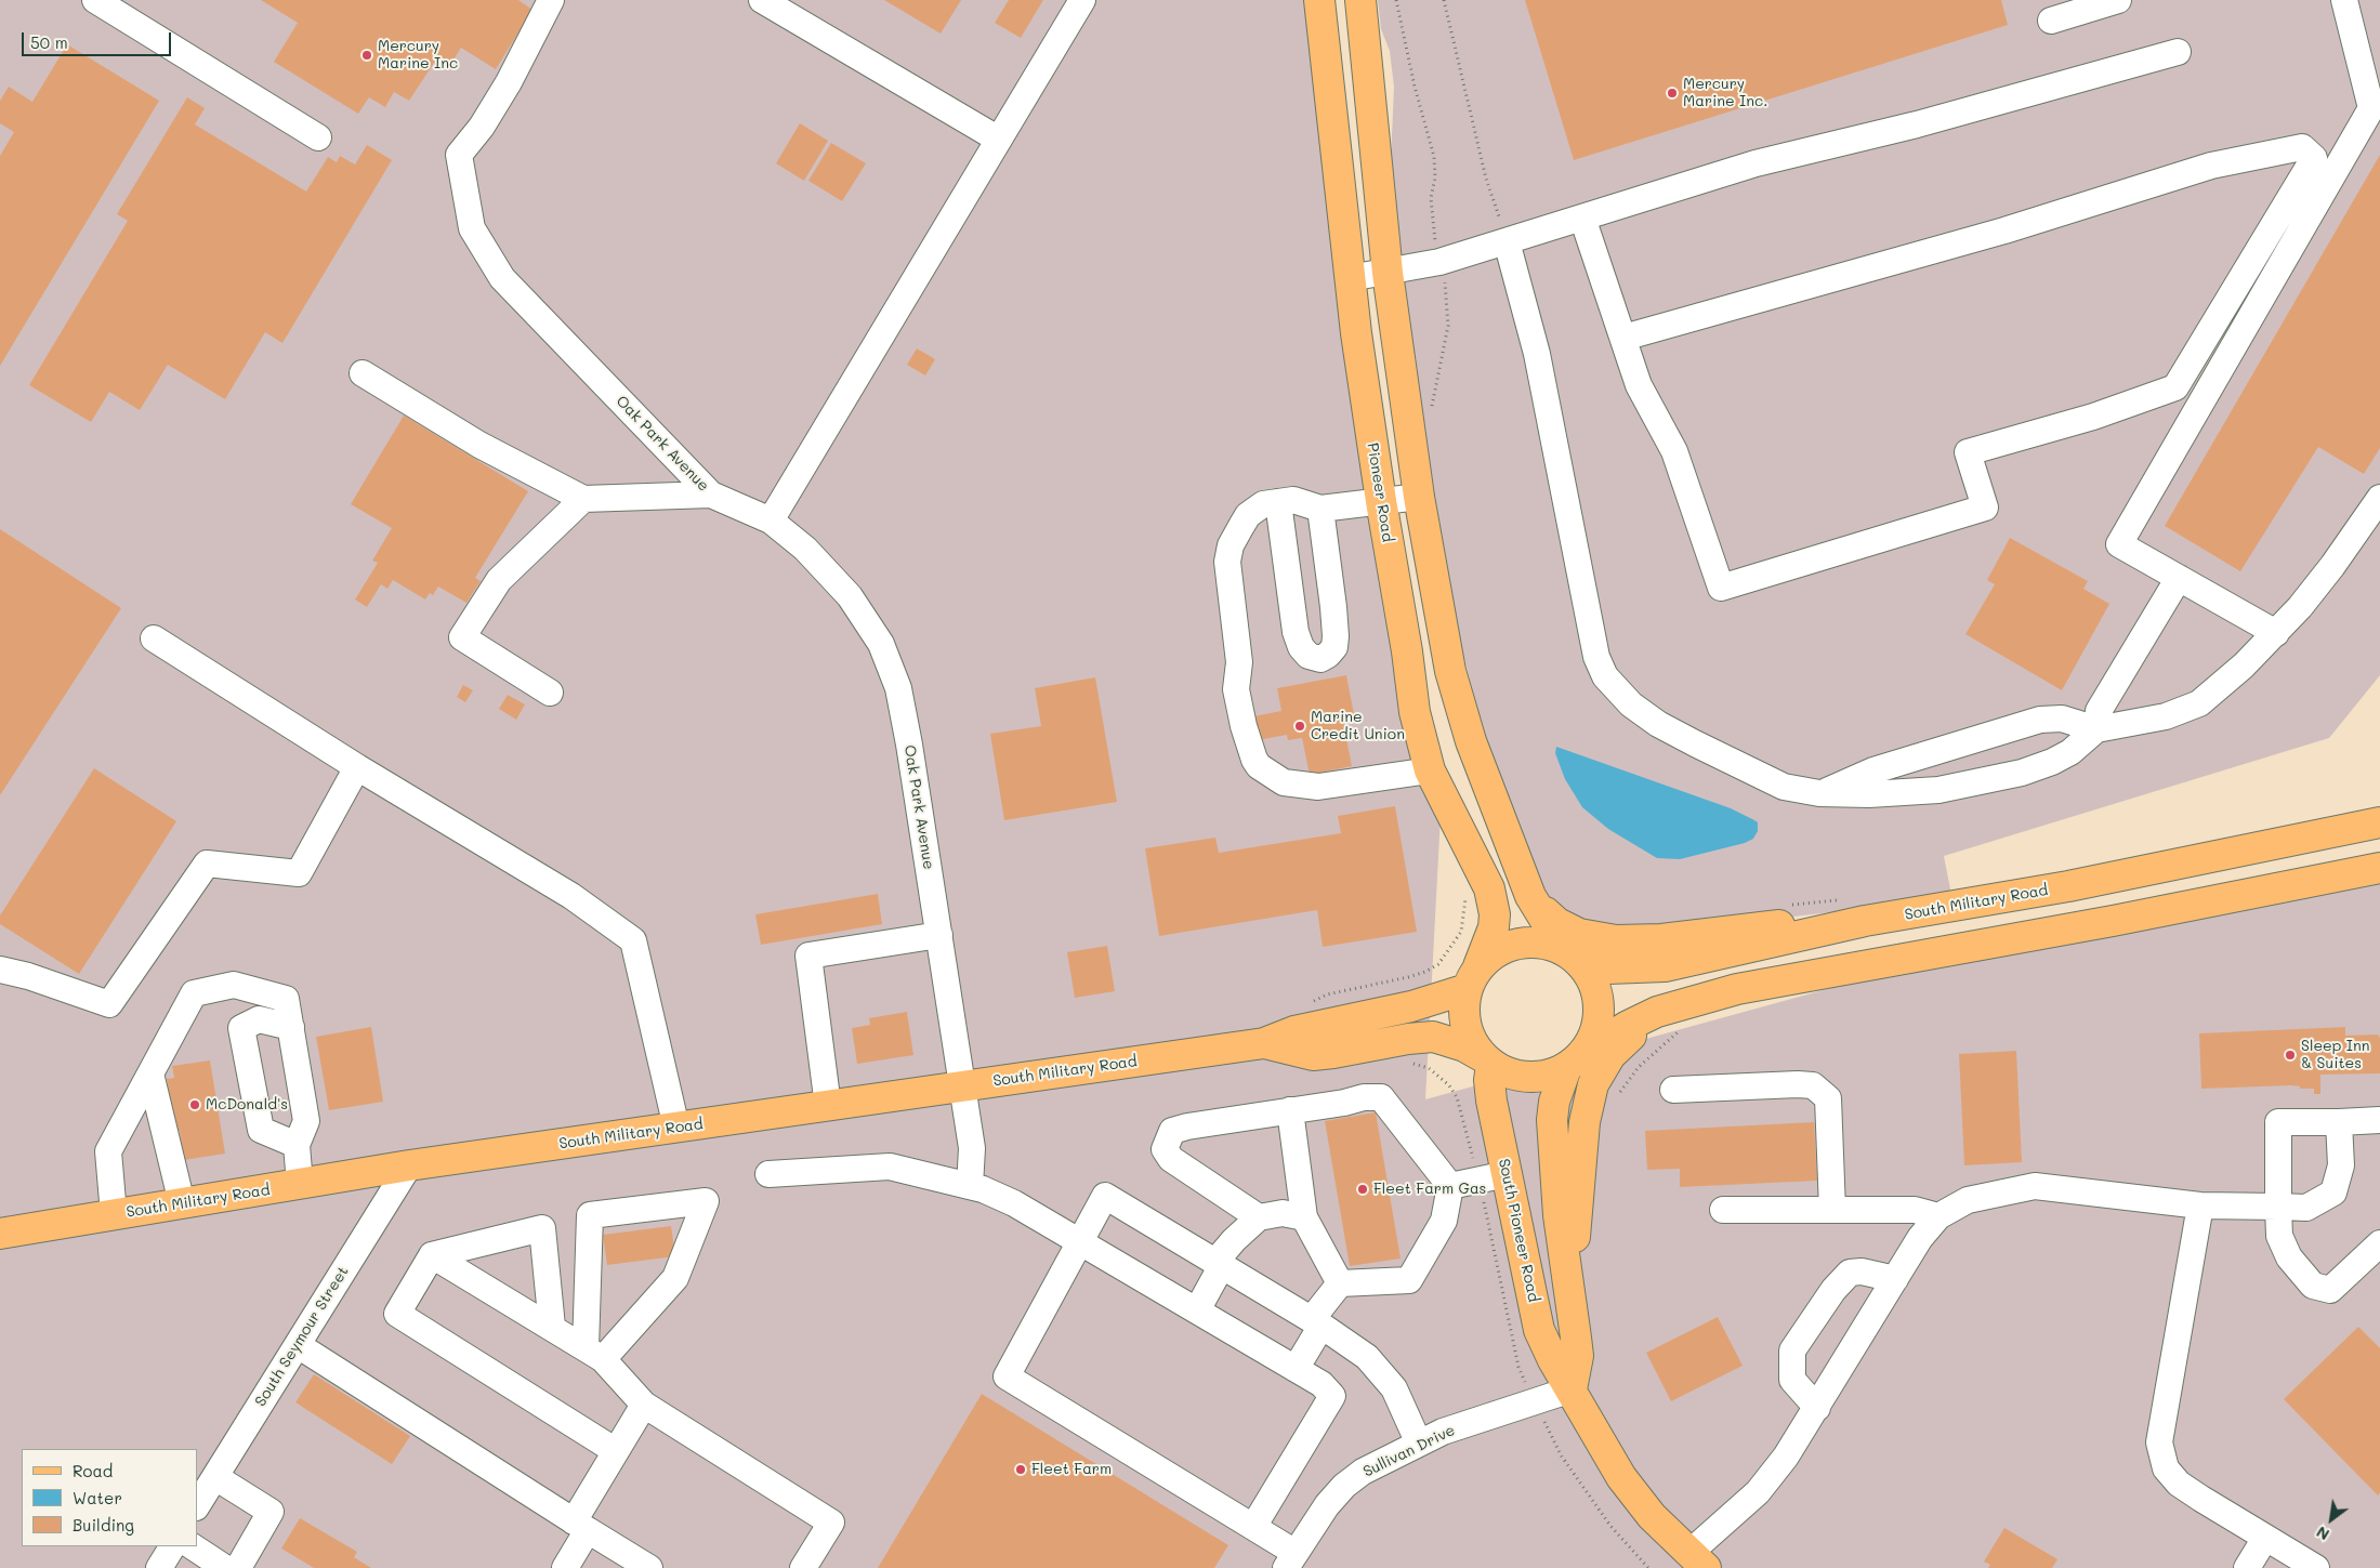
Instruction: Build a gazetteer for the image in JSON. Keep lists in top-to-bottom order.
{
  "streets": {
    "main road": ["Pioneer Road", "South Military Road", "South Pioneer Road"],
    "street": ["Oak Park Avenue", "South Seymour Street", "Sullivan Drive"]
  },
  "crossings": [
    ["Oak Park Avenue", "South Military Road"],
    ["Pioneer Road", "South Military Road"],
    ["Pioneer Road", "South Pioneer Road"],
    ["South Military Road", "South Pioneer Road"],
    ["South Military Road", "South Seymour Street"],
    ["South Pioneer Road", "Sullivan Drive"]
  ],
  "places": [
    "Mercury Marine Inc",
    "Mercury Marine Inc.",
    "Marine Credit Union",
    "Sleep Inn & Suites",
    "McDonald's",
    "Fleet Farm Gas",
    "Fleet Farm"
  ],
  "legend": ["Road", "Water", "Building"],
  "scale_bar": "50 m",
  "north": "bottom left"
}
